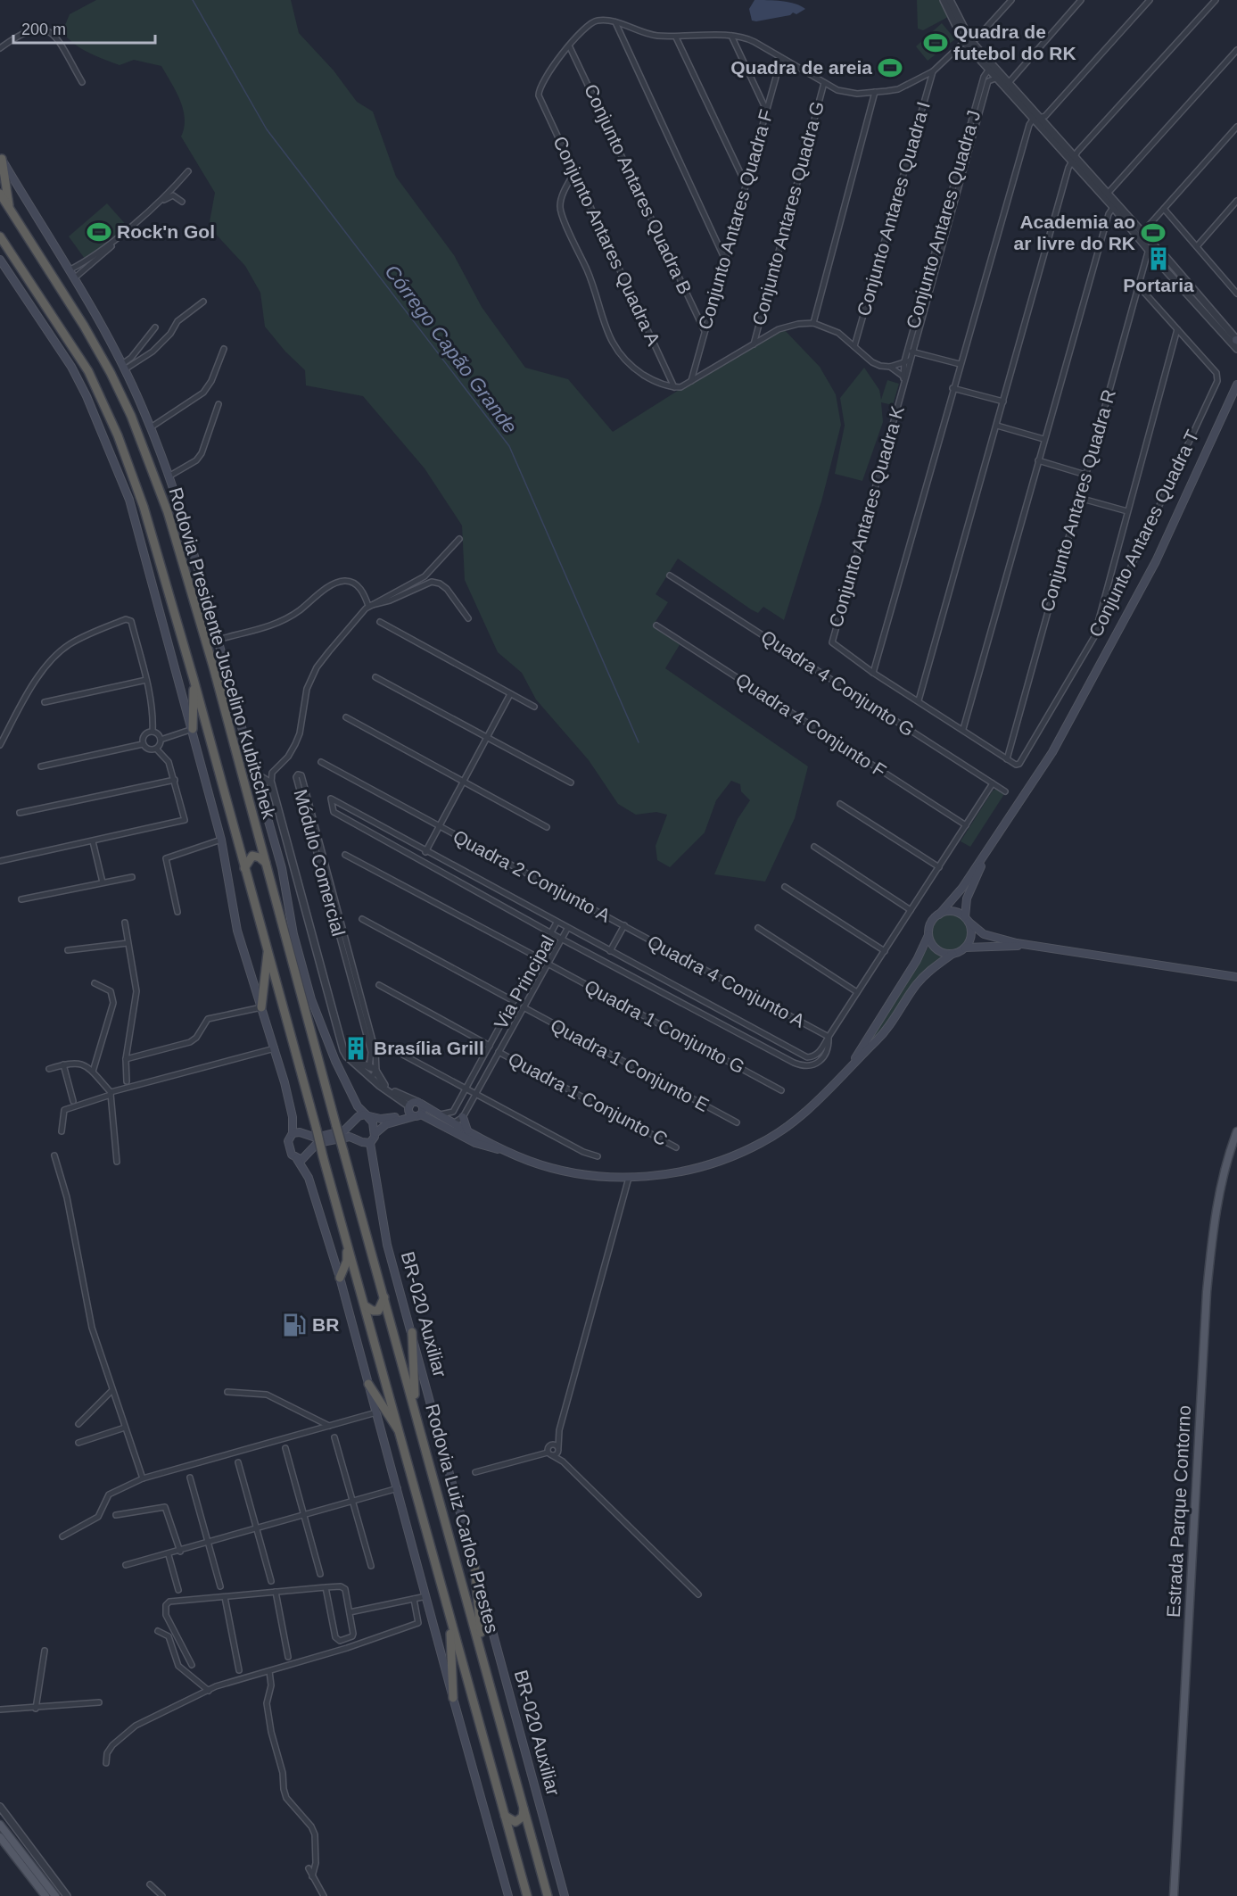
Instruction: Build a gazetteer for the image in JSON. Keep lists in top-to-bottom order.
{
  "streets": {
    "highway": ["Rodovia Presidente Juscelino Kubitschek", "Rodovia Luiz Carlos Prestes"],
    "main road": ["BR-020 Auxiliar", "Estrada Parque Contorno"],
    "street": [
      "Conjunto Antares Quadra B",
      "Conjunto Antares Quadra I",
      "Conjunto Antares Quadra G",
      "Conjunto Antares Quadra F",
      "Conjunto Antares Quadra J",
      "Conjunto Antares Quadra A",
      "Conjunto Antares Quadra R",
      "Conjunto Antares Quadra K",
      "Conjunto Antares Quadra T",
      "Quadra 4 Conjunto G",
      "Quadra 4 Conjunto F",
      "Módulo Comercial",
      "Quadra 2 Conjunto A",
      "Quadra 4 Conjunto A",
      "Via Principal",
      "Quadra 1 Conjunto G",
      "Quadra 1 Conjunto E",
      "Quadra 1 Conjunto C"
    ]
  },
  "crossings": [
    ["Conjunto Antares Quadra B", "Conjunto Antares Quadra F"],
    ["Conjunto Antares Quadra B", "Conjunto Antares Quadra A"],
    ["Conjunto Antares Quadra J", "Conjunto Antares Quadra K"],
    ["Conjunto Antares Quadra R", "Conjunto Antares Quadra T"],
    ["Rodovia Presidente Juscelino Kubitschek", "Rodovia Luiz Carlos Prestes"],
    ["Quadra 2 Conjunto A", "Quadra 4 Conjunto A"],
    ["Via Principal", "Quadra 1 Conjunto G"],
    ["Via Principal", "Quadra 1 Conjunto E"],
    ["Via Principal", "Quadra 1 Conjunto C"]
  ],
  "water": ["Córrego Capão Grande"],
  "places": {
    "sports": [
      "Quadra de futebol do RK",
      "Quadra de areia",
      "Rock'n Gol",
      "Academia ao ar livre do RK"
    ],
    "building": ["Portaria", "Brasília Grill"],
    "fuel station": ["BR"]
  },
  "scale_bar": "200 m"
}
